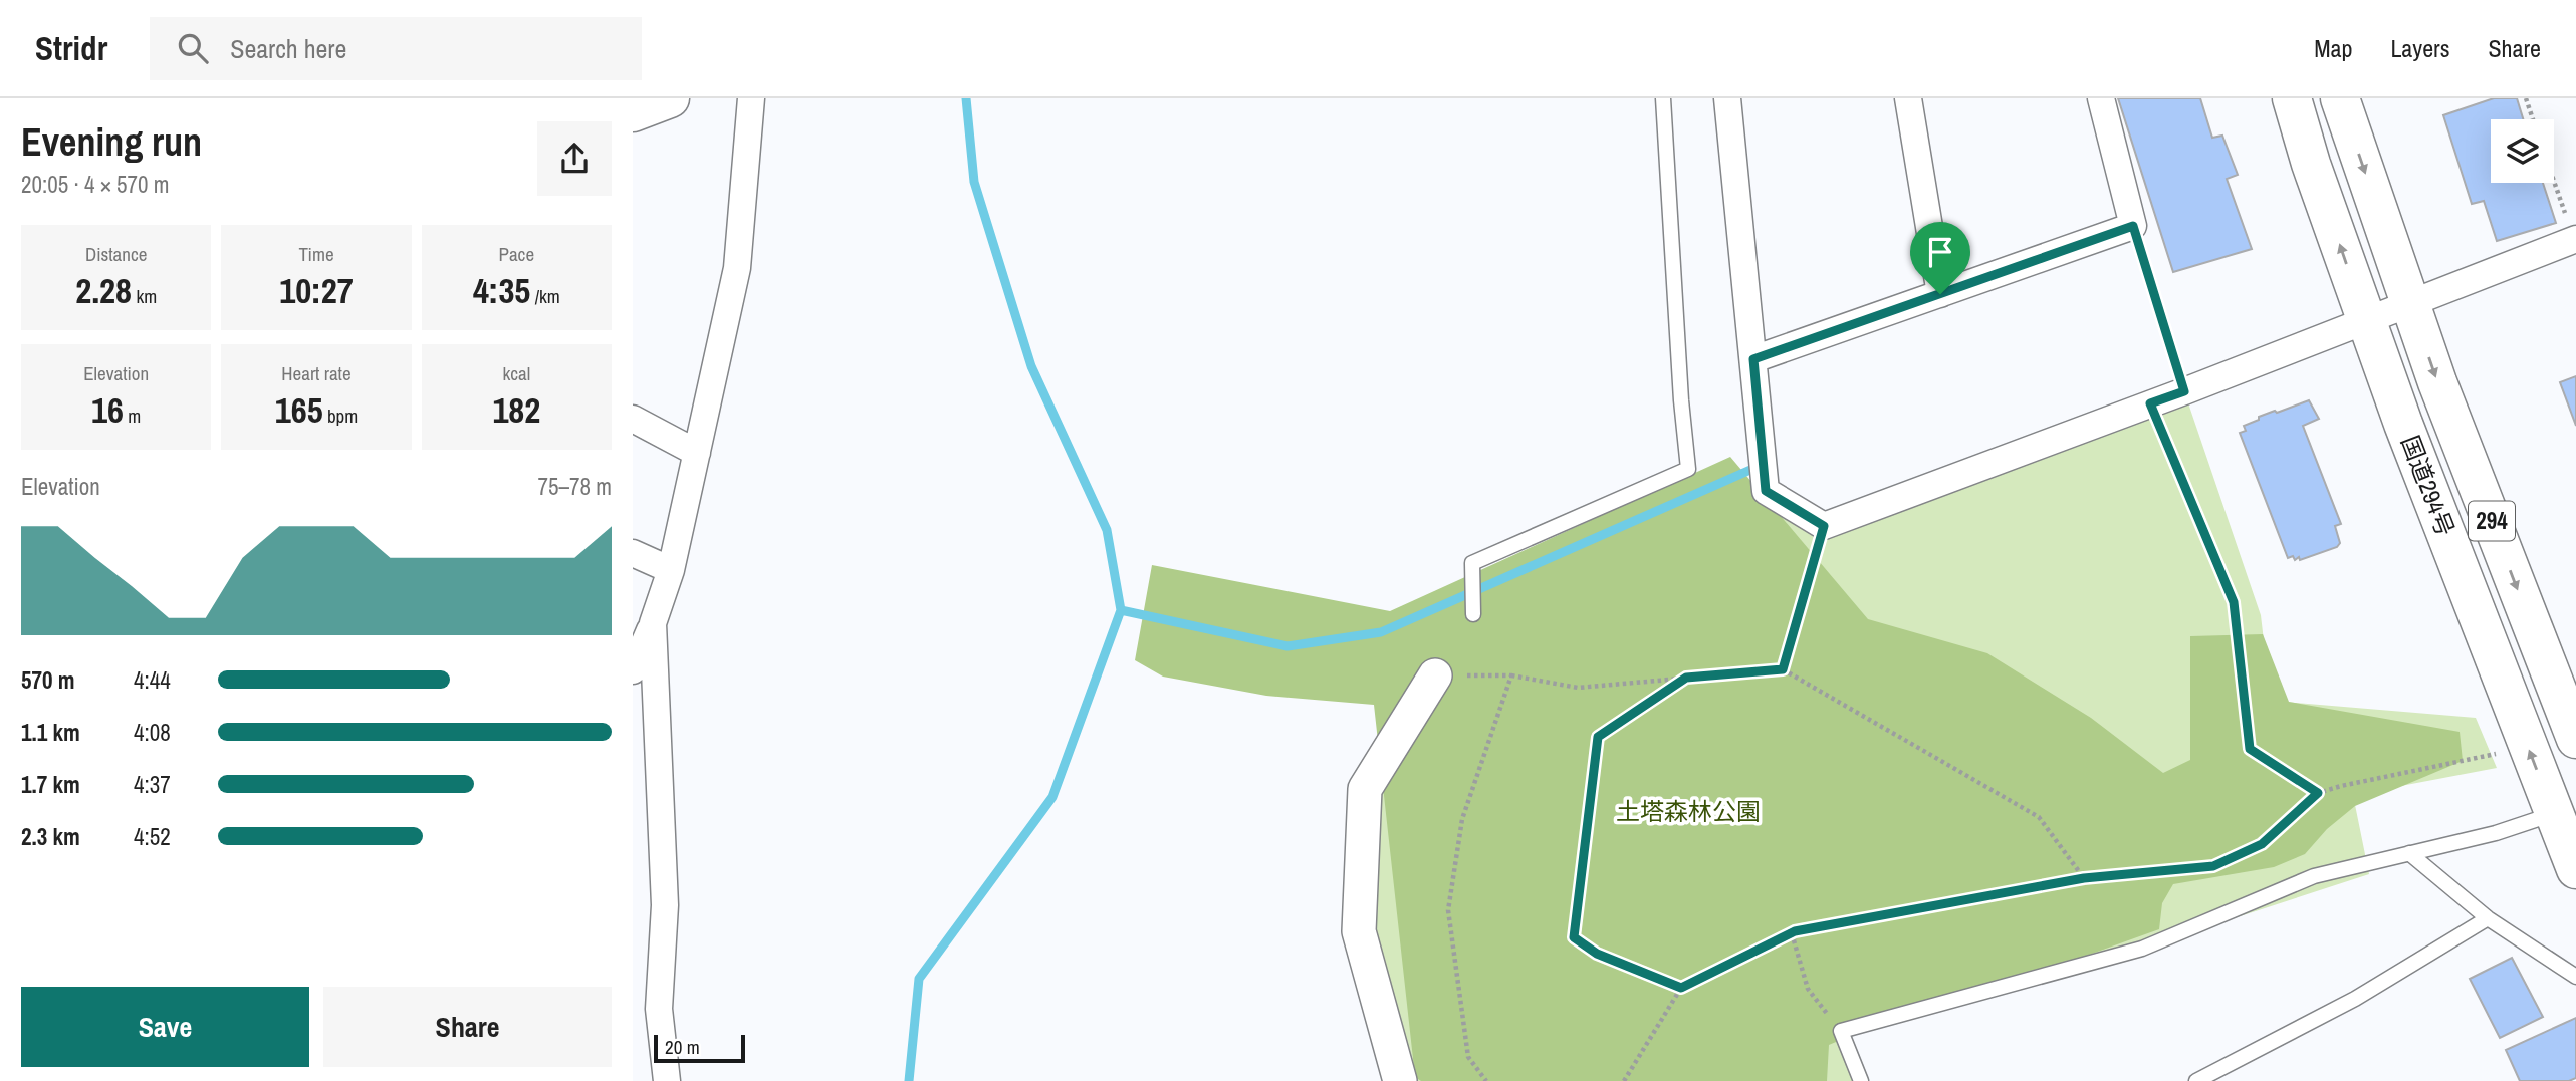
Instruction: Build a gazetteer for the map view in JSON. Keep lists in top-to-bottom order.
{
  "streets": {
    "highway": ["国道294号", "294"]
  },
  "parks": ["土塔森林公園"],
  "scale_bar": "20 m",
  "page": {
    "header": "Stridr",
    "search": "Search here",
    "nav": ["Map", "Layers", "Share"],
    "heading": ["Evening run", "20:05 · 4 × 570 m"],
    "stats": [
      ["Distance", "2.28 km"],
      ["Time", "10:27"],
      ["Pace", "4:35 /km"],
      ["Elevation", "16 m"],
      ["Heart rate", "165 bpm"],
      ["kcal", "182"]
    ],
    "chart": ["Elevation", "75–78 m"],
    "list": [
      {
        "name": "570 m",
        "note": "4:44"
      },
      {
        "name": "1.1 km",
        "note": "4:08"
      },
      {
        "name": "1.7 km",
        "note": "4:37"
      },
      {
        "name": "2.3 km",
        "note": "4:52"
      }
    ],
    "buttons": ["Save", "Share"],
    "scale": "20 m"
  }
}
